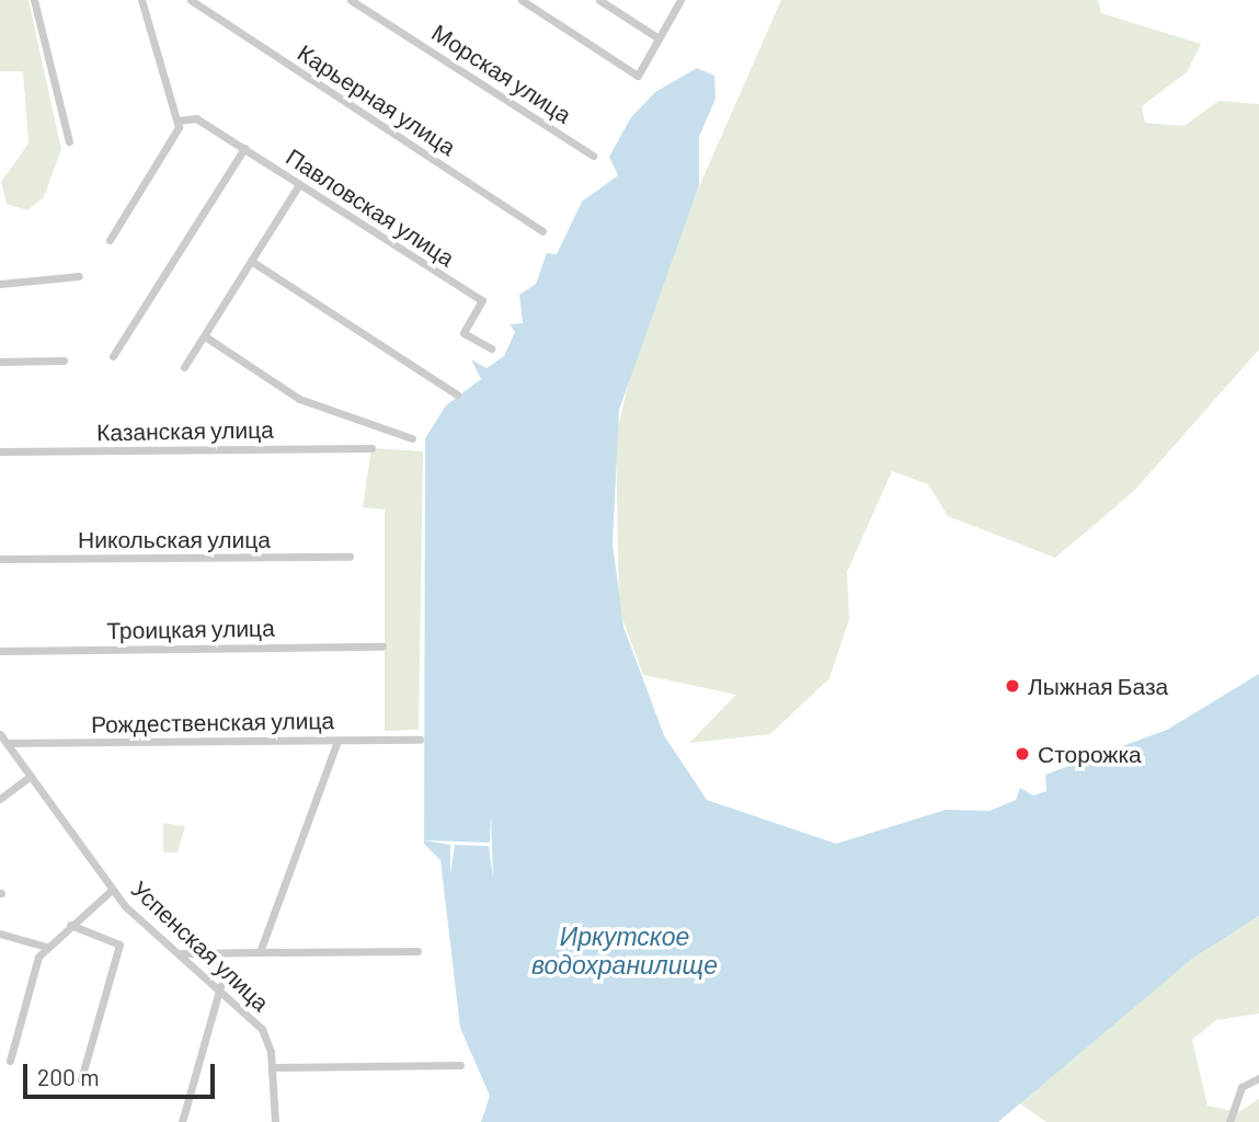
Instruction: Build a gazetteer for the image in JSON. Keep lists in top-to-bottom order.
{
  "streets": {
    "street": [
      "Морская улица",
      "Карьерная улица",
      "Павловская улица",
      "Казанская улица",
      "Никольская улица",
      "Троицкая улица",
      "Рождественская улица",
      "Успенская улица"
    ]
  },
  "crossings": [
    ["Рождественская улица", "Успенская улица"]
  ],
  "water": ["Иркутское водохранилище"],
  "places": ["Лыжная База", "Сторожка"],
  "scale_bar": "200 m"
}
